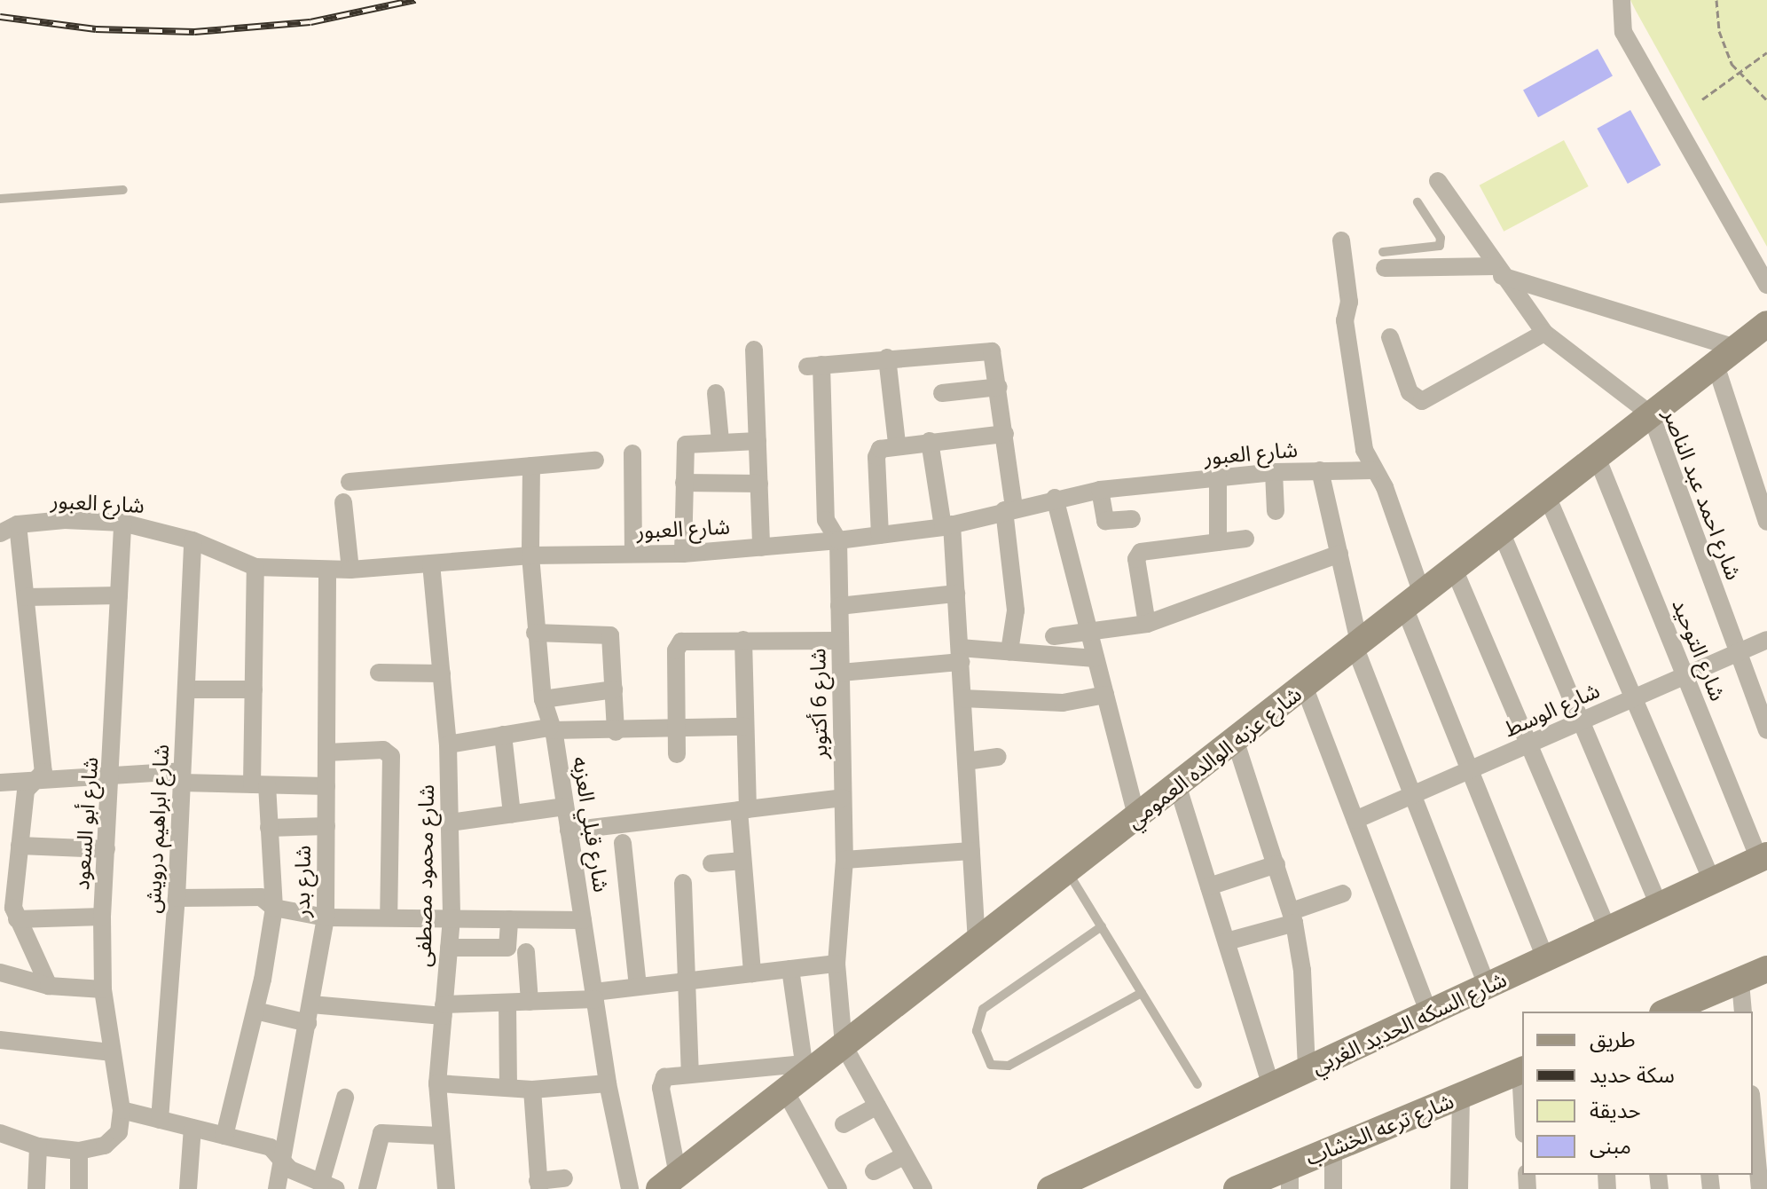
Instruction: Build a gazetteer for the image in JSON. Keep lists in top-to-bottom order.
{
  "streets": {
    "street": [
      "شارع العبور",
      "شارع احمد عبد الناصر",
      "شارع التوحيد",
      "شارع 6 أكتوبر",
      "شارع الوسط",
      "شارع عزبه الوالده العمومي",
      "شارع أبو السعود",
      "شارع قبلي العزبه",
      "شارع ابراهيم درويش",
      "شارع محمود مصطفى",
      "شارع بدر",
      "شارع السكه الحديد الغربي",
      "شارع ترعه الخشاب"
    ]
  },
  "crossings": [
    ["شارع العبور", "شارع 6 أكتوبر"],
    ["شارع العبور", "شارع أبو السعود"],
    ["شارع العبور", "شارع قبلي العزبه"],
    ["شارع العبور", "شارع ابراهيم درويش"],
    ["شارع العبور", "شارع محمود مصطفى"],
    ["شارع العبور", "شارع بدر"],
    ["شارع احمد عبد الناصر", "شارع الوسط"],
    ["شارع احمد عبد الناصر", "شارع عزبه الوالده العمومي"],
    ["شارع التوحيد", "شارع الوسط"],
    ["شارع التوحيد", "شارع عزبه الوالده العمومي"],
    ["شارع التوحيد", "شارع السكه الحديد الغربي"],
    ["شارع 6 أكتوبر", "شارع عزبه الوالده العمومي"]
  ],
  "legend": [
    "طريق",
    "سكة حديد",
    "حديقة",
    "مبنى"
  ]
}
